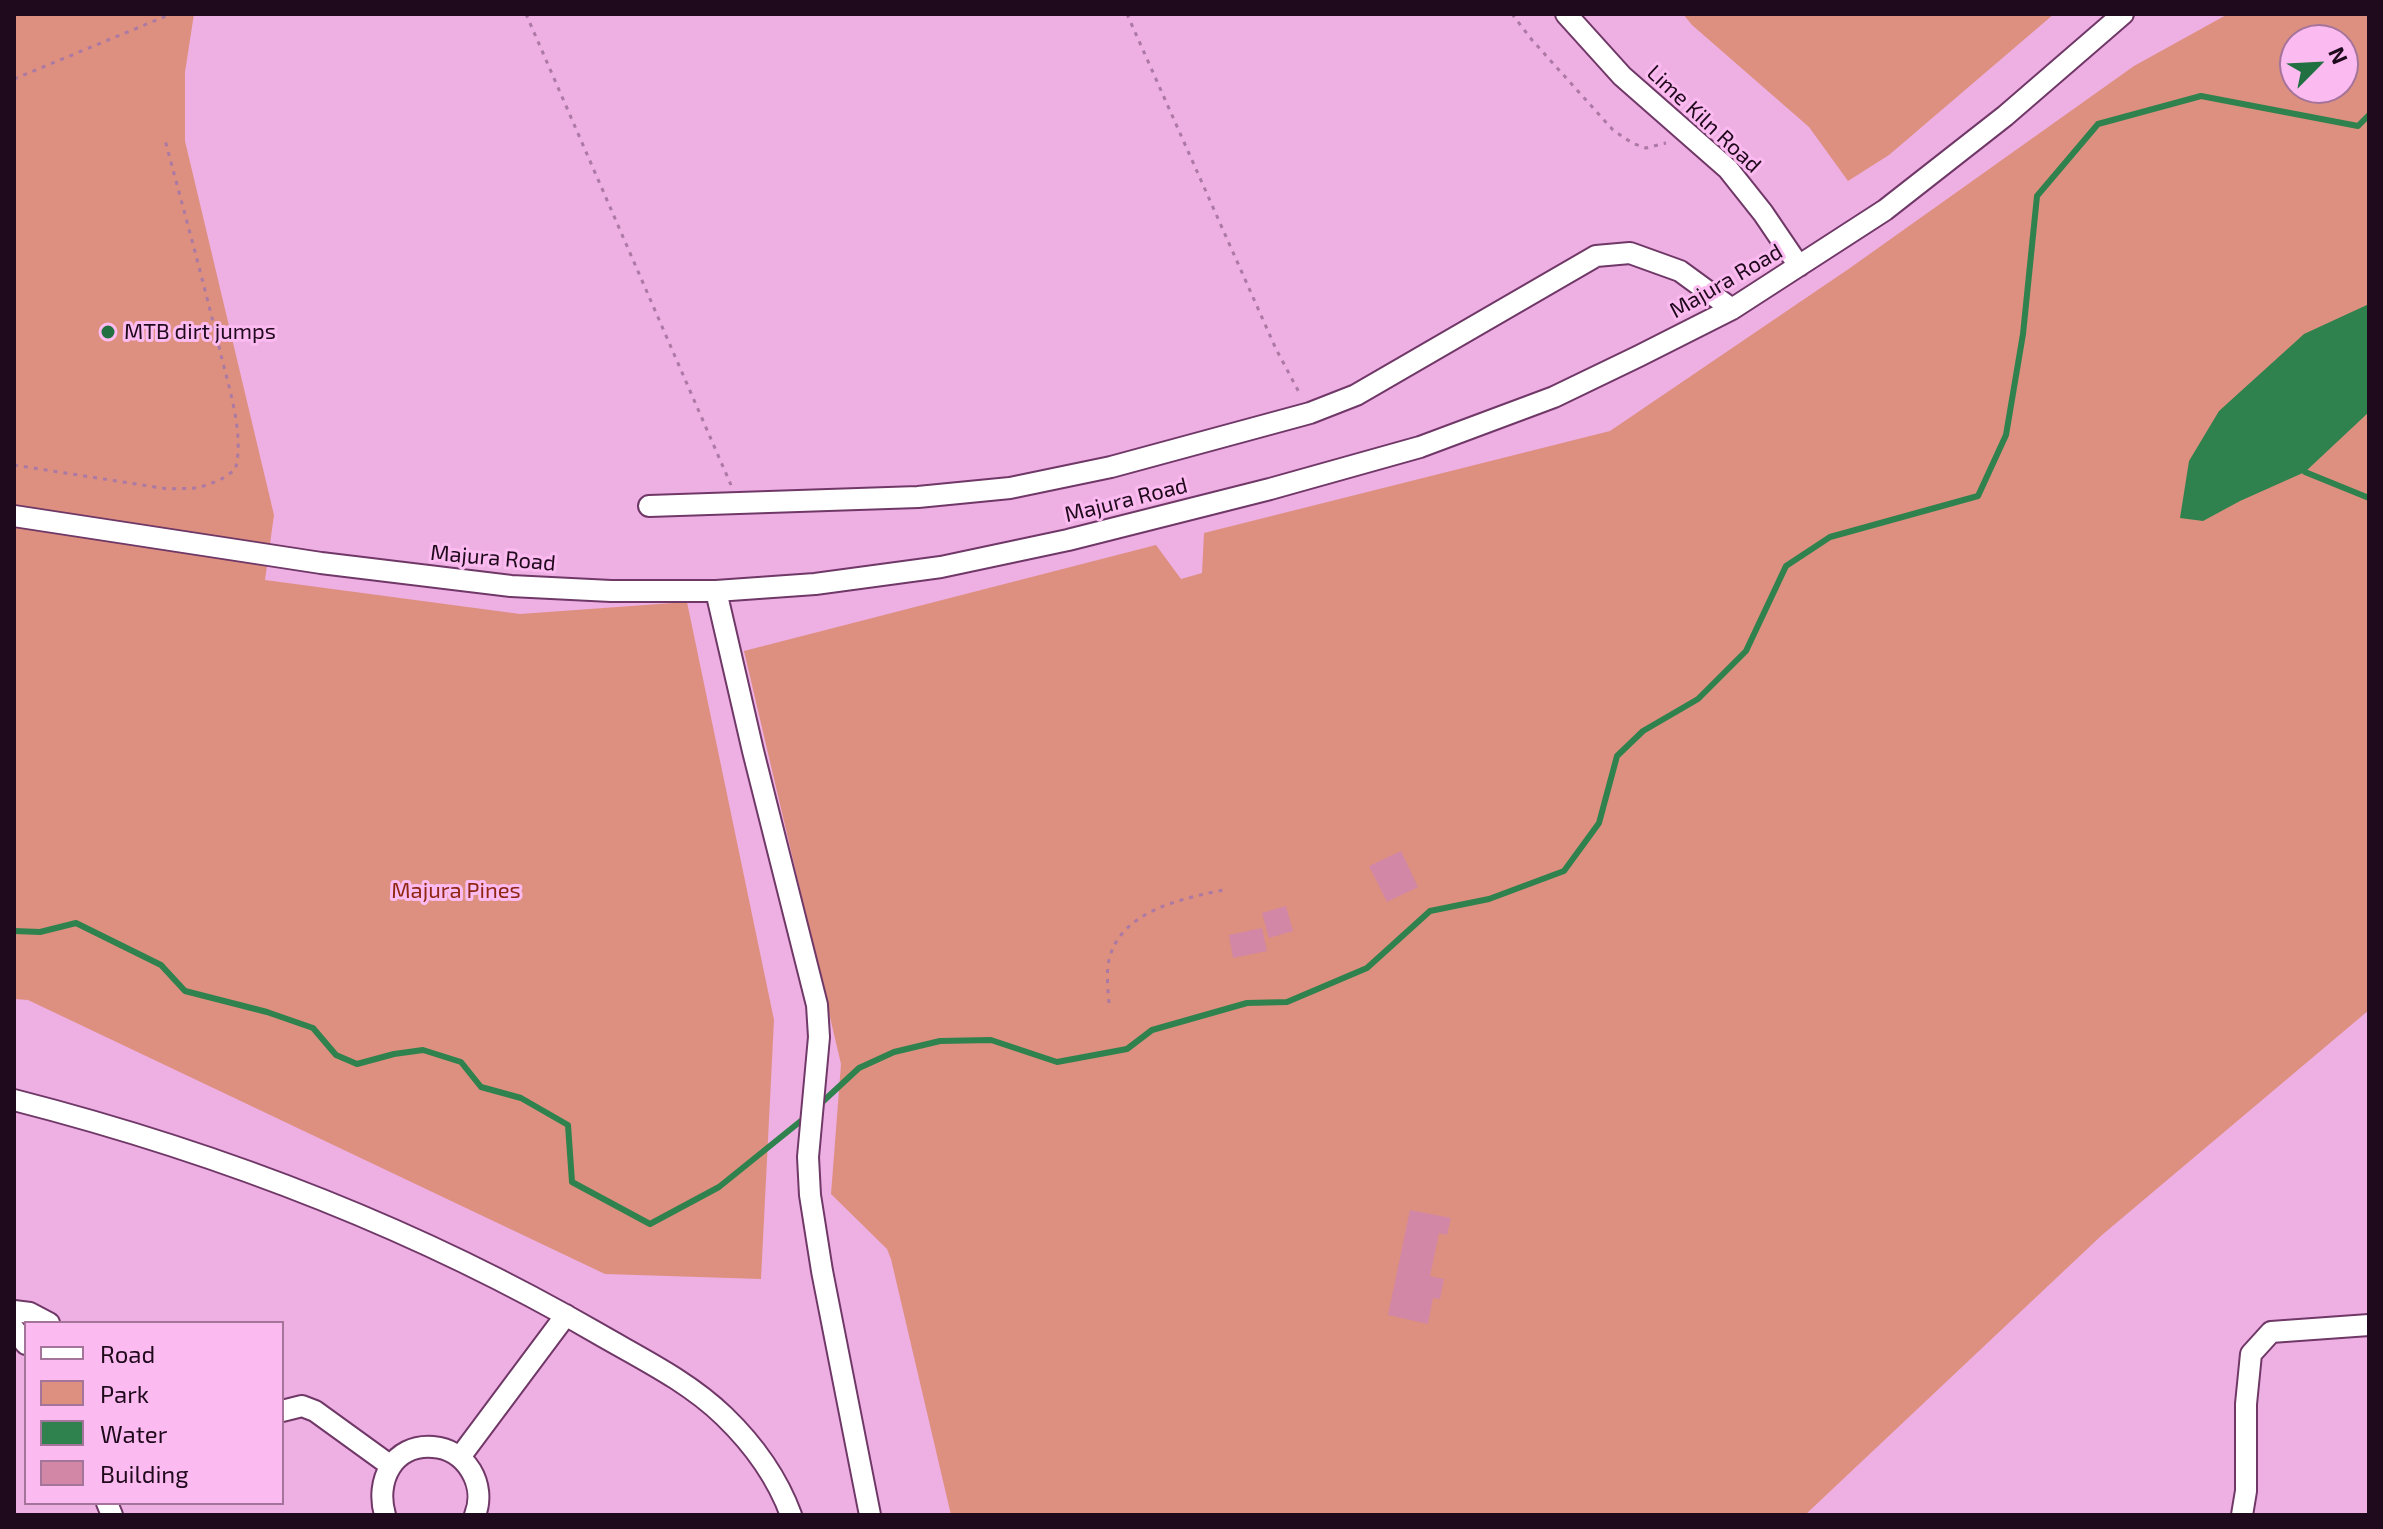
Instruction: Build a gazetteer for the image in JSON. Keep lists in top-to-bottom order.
{
  "streets": {
    "street": ["Lime Kiln Road", "Majura Road"]
  },
  "crossings": [
    ["Lime Kiln Road", "Majura Road"]
  ],
  "parks": ["Majura Pines"],
  "places": ["MTB dirt jumps"],
  "legend": [
    "Road",
    "Park",
    "Water",
    "Building"
  ],
  "north": "top right"
}
